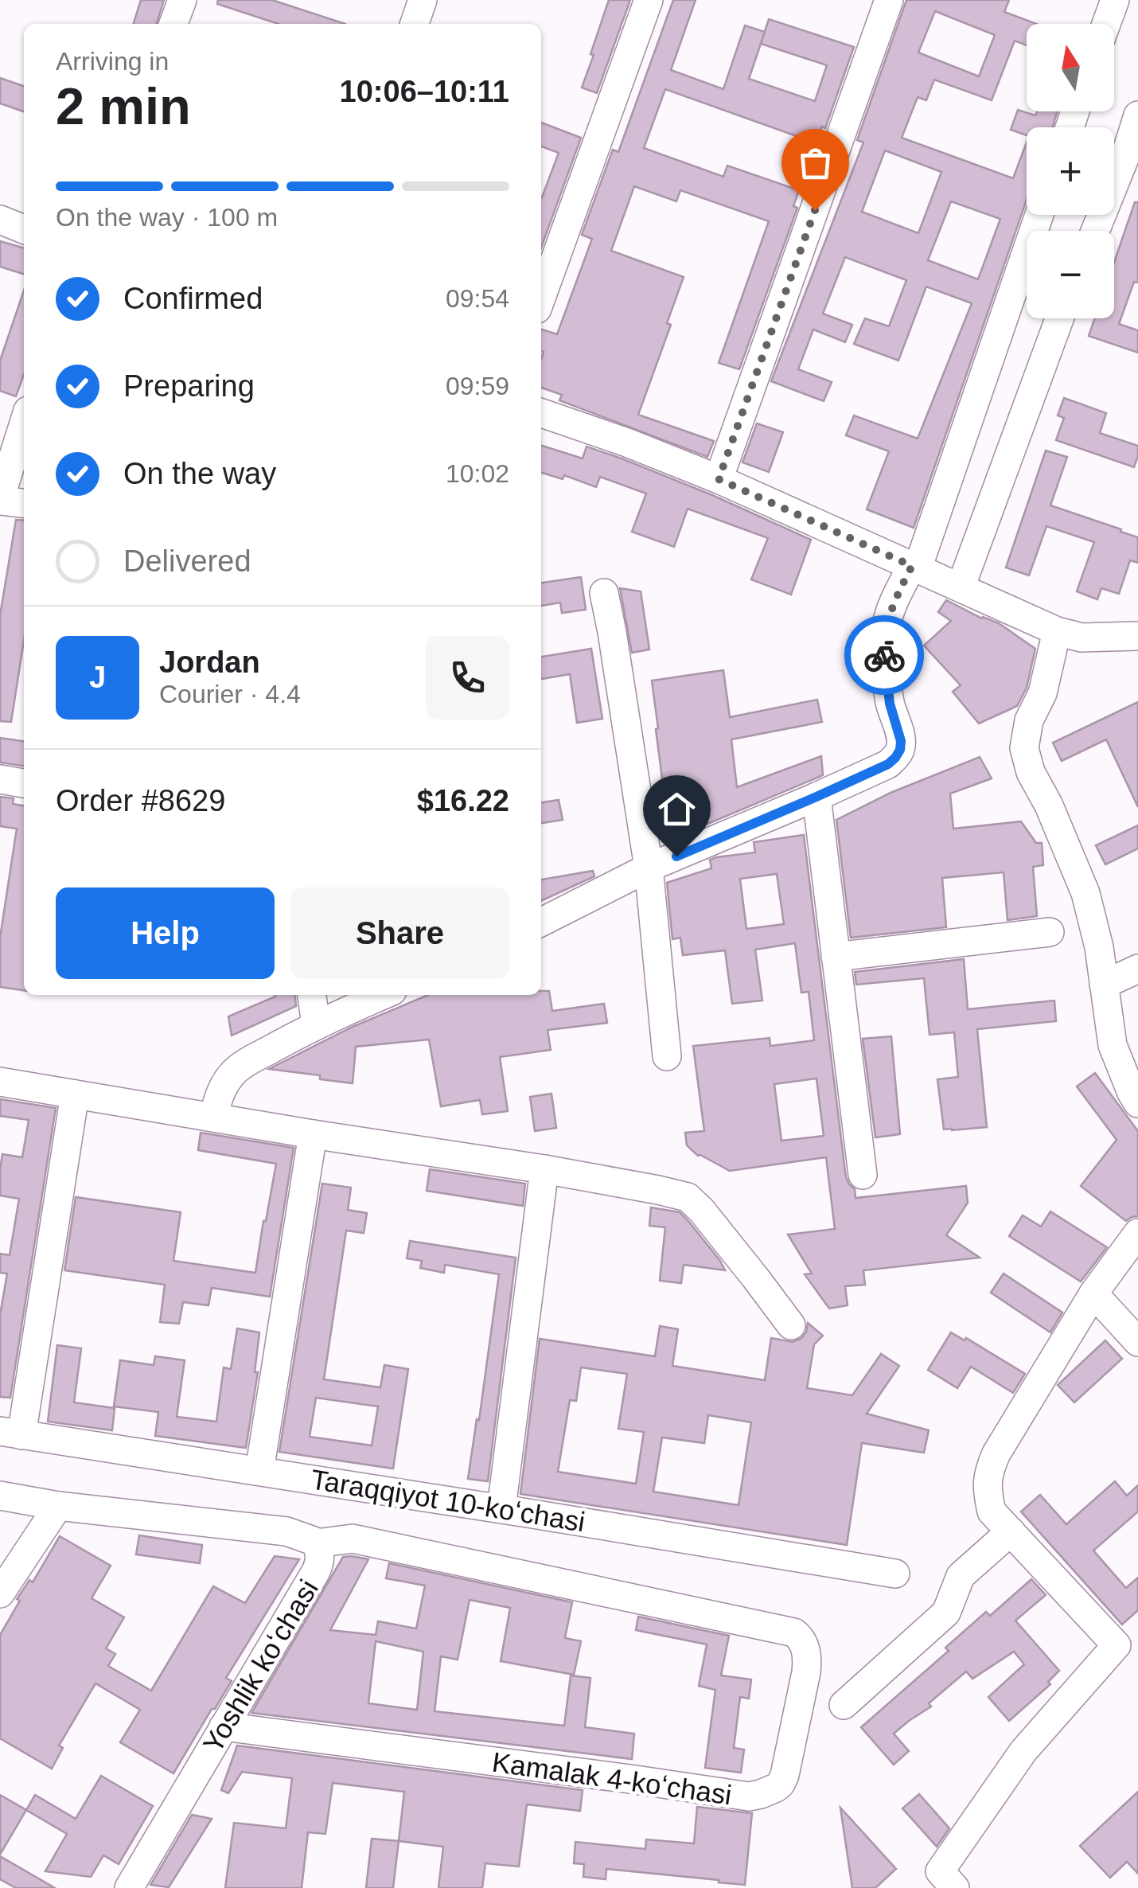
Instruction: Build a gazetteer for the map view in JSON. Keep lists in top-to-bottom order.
{
  "streets": {
    "street": ["Taraqqiyot 10-koʻchasi", "Yoshlik koʻchasi", "Kamalak 4-koʻchasi"]
  },
  "crossings": [
    ["Yoshlik koʻchasi", "Kamalak 4-koʻchasi"]
  ],
  "north": "top",
  "page": {
    "map_buttons": ["+", "−"],
    "heading": ["2 min", "Arriving in", "10:06–10:11"],
    "panel": [
      "Jordan",
      "Courier · 4.4",
      "Order #8629",
      "$16.22"
    ],
    "bar": "On the way · 100 m",
    "list": [
      ["Confirmed", "09:54"],
      ["Preparing", "09:59"],
      ["On the way", "10:02"],
      "Delivered"
    ],
    "round": "J",
    "buttons": ["Help", "Share"]
  }
}
